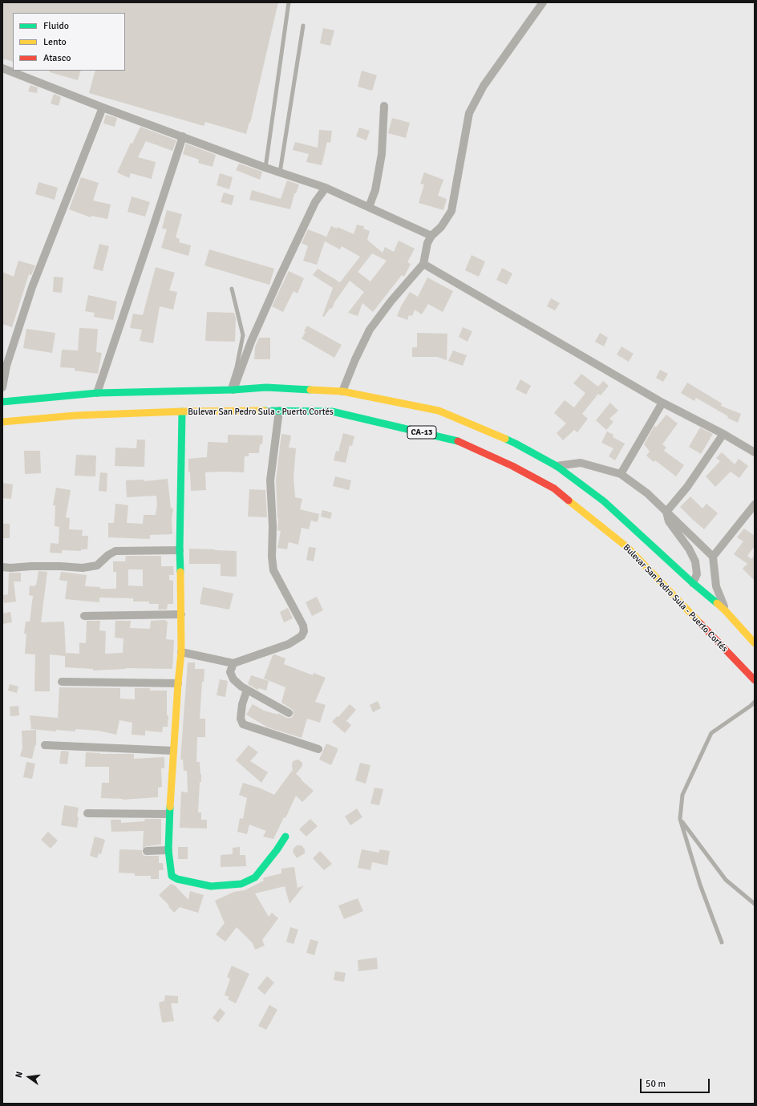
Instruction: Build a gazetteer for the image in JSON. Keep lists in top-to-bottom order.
{
  "streets": {
    "main road": ["Bulevar San Pedro Sula - Puerto Cortés", "CA-13"]
  },
  "legend": ["Fluido", "Lento", "Atasco"],
  "scale_bar": "50 m",
  "north": "left"
}
